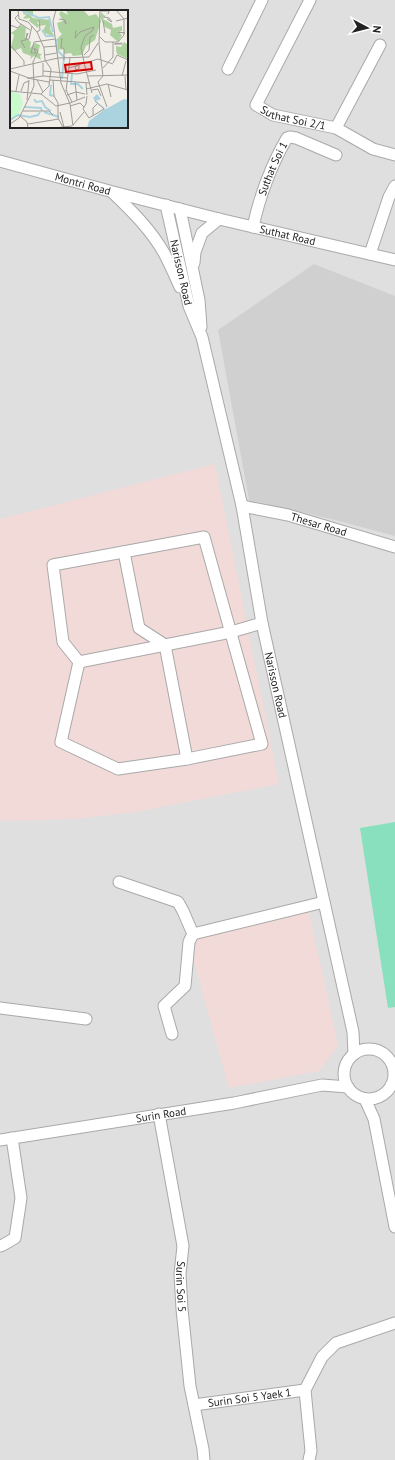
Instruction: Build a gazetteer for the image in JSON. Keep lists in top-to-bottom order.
{
  "streets": {
    "street": [
      "Suthat Soi 2/1",
      "Suthat Soi 1",
      "Montri Road",
      "Suthat Road",
      "Narisson Road",
      "Thesar Road",
      "Surin Road",
      "Surin Soi 5",
      "Surin Soi 5 Yaek 1"
    ]
  },
  "crossings": [
    ["Suthat Soi 1", "Suthat Road"],
    ["Montri Road", "Suthat Road"],
    ["Montri Road", "Narisson Road"],
    ["Suthat Road", "Narisson Road"],
    ["Narisson Road", "Thesar Road"],
    ["Narisson Road", "Surin Road"],
    ["Surin Road", "Surin Soi 5"],
    ["Surin Soi 5", "Surin Soi 5 Yaek 1"]
  ],
  "north": "right"
}
